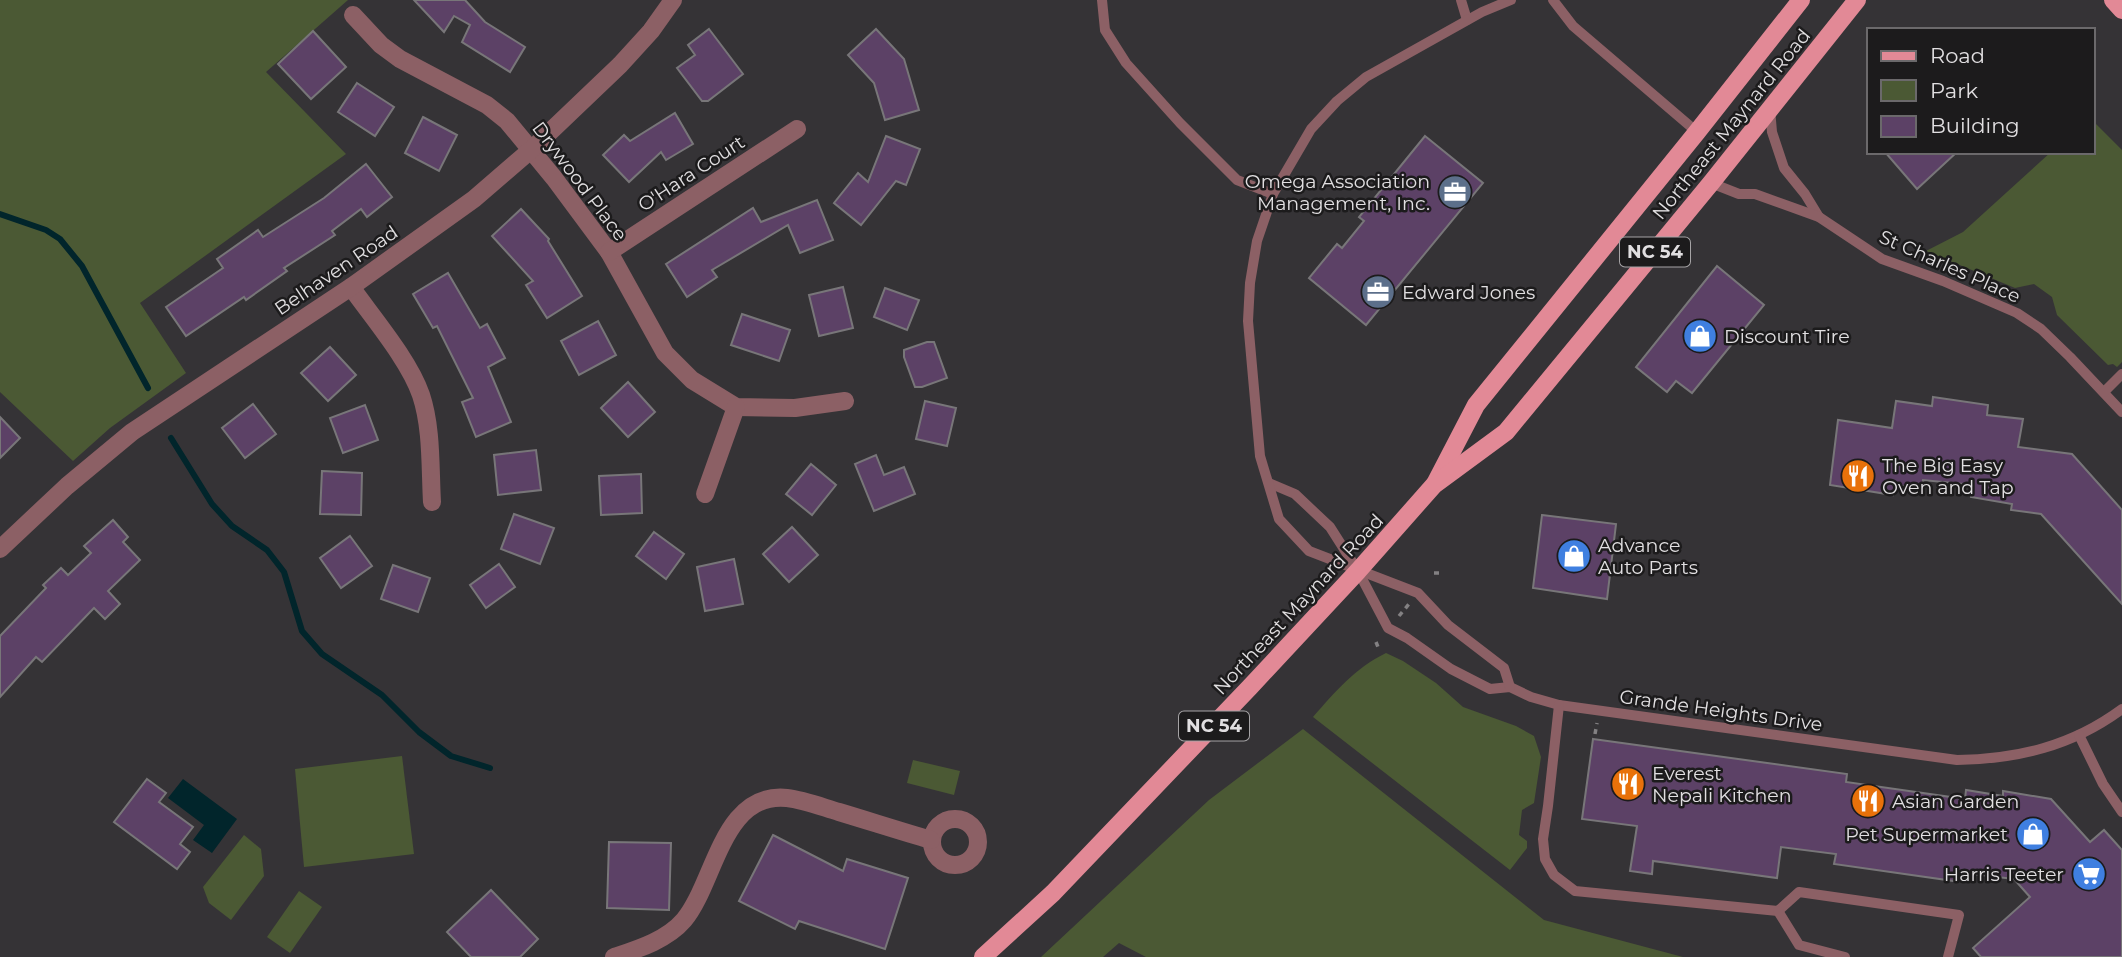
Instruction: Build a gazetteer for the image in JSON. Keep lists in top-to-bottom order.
{
  "streets": {
    "main road": ["Northeast Maynard Road", "NC 54"],
    "street": ["O'Hara Court", "Drywood Place", "Belhaven Road"],
    "lane": ["St Charles Place", "Grande Heights Drive"]
  },
  "crossings": [
    ["Northeast Maynard Road", "St Charles Place"],
    ["Northeast Maynard Road", "Grande Heights Drive"],
    ["O'Hara Court", "Drywood Place"],
    ["Drywood Place", "Belhaven Road"]
  ],
  "places": {
    "office": ["Omega Association Management, Inc.", "Edward Jones"],
    "shop": ["Discount Tire", "Advance Auto Parts", "Pet Supermarket"],
    "restaurant": ["The Big Easy Oven and Tap", "Everest Nepali Kitchen", "Asian Garden"],
    "supermarket": ["Harris Teeter"]
  },
  "legend": ["Road", "Park", "Building"]
}
